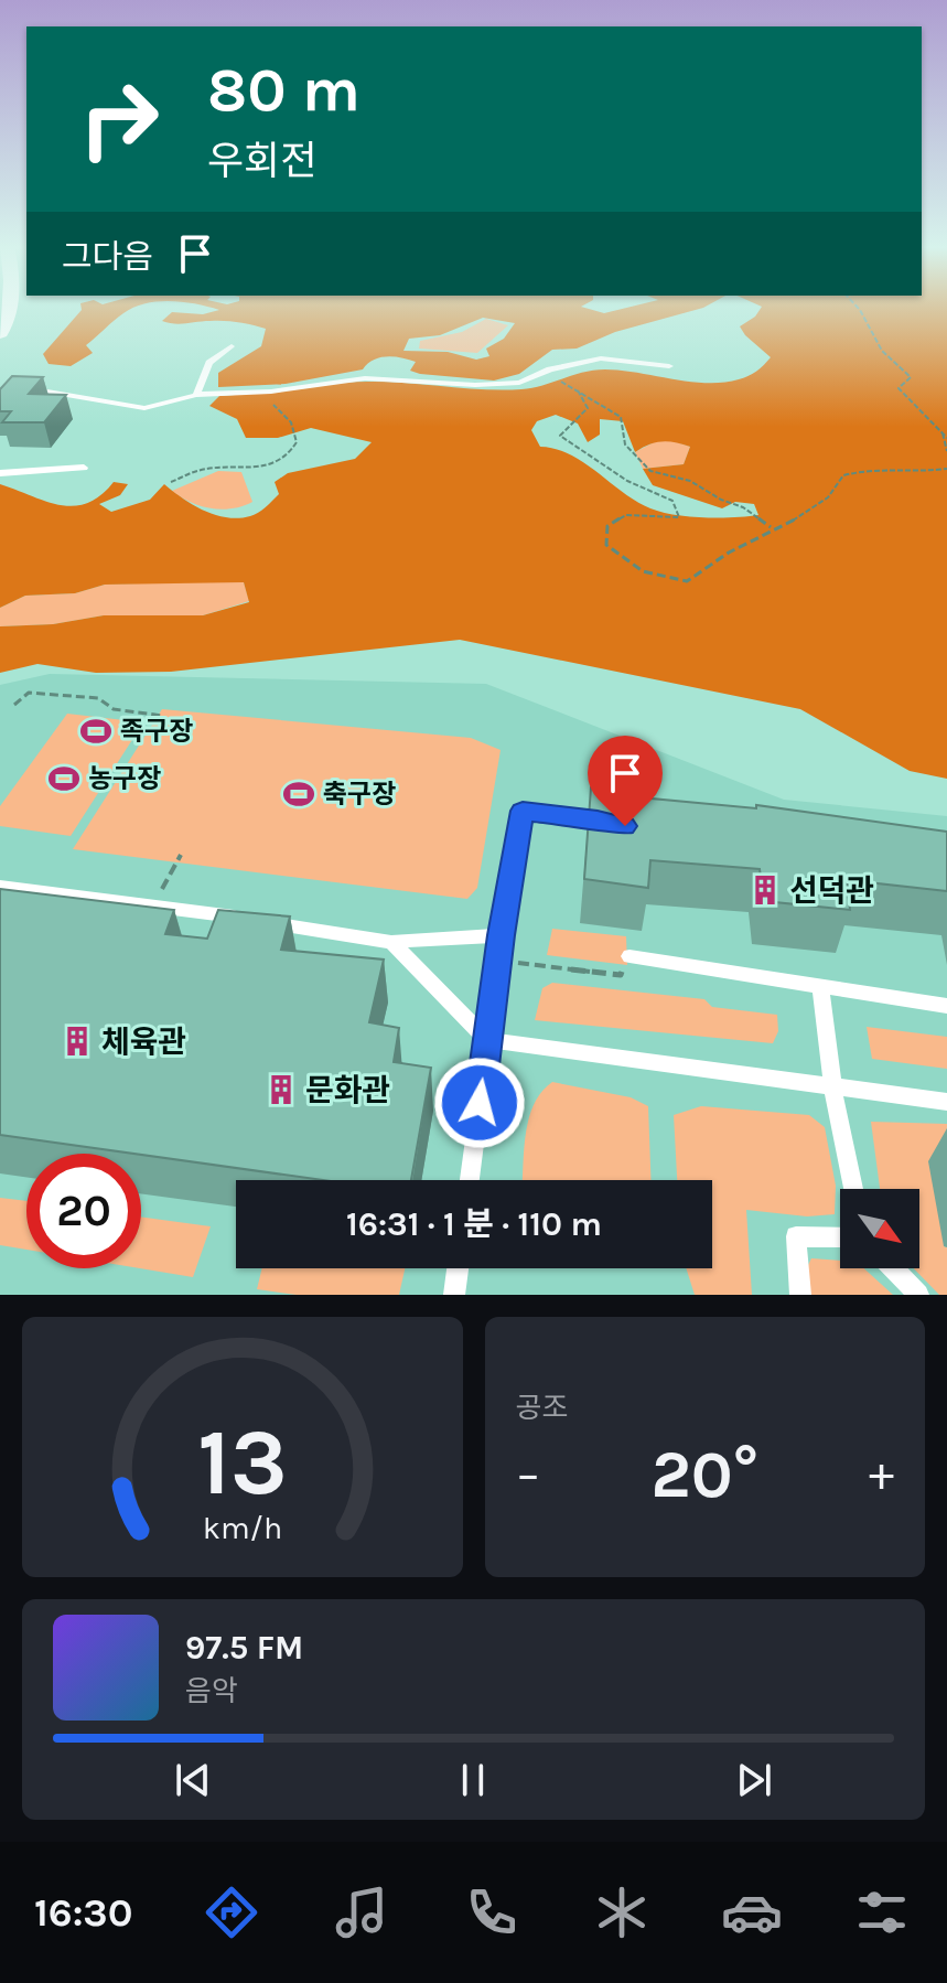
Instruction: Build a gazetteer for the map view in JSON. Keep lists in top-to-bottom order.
{
  "places": {
    "sports": ["족구장", "농구장", "축구장"],
    "building": ["선덕관", "체육관", "문화관"]
  },
  "north": "bottom right",
  "page": {
    "turn": ["80 m", "우회전"],
    "then": "그다음",
    "limit": "20",
    "trip": "16:31 · 1 분 · 110 m",
    "tile": "공조",
    "heat": ["−", "20°", "+"],
    "song": ["97.5 FM", "음악"],
    "tabs": "16:30",
    "gauge": ["13", "km/h"]
  }
}
